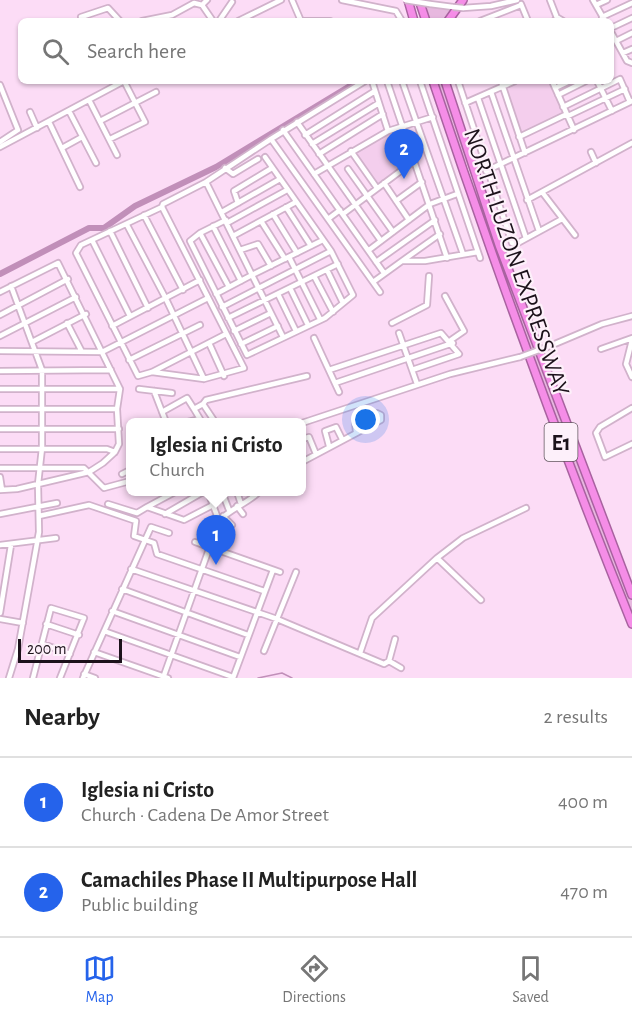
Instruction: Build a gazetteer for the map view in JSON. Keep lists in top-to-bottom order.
{
  "streets": {
    "highway": ["NORTH LUZON EXPRESSWAY", "E1"]
  },
  "scale_bar": "200 m",
  "page": {
    "search": "Search here",
    "pins": ["2", "1"],
    "popup": ["Iglesia ni Cristo", "Church"],
    "scale": "200 m",
    "heading": ["Nearby", "2 results"],
    "list": [
      {
        "mark": "1",
        "name": "Iglesia ni Cristo",
        "note": "Church · Cadena De Amor Street",
        "value": "400 m"
      },
      {
        "mark": "2",
        "name": "Camachiles Phase II Multipurpose Hall",
        "note": "Public building",
        "value": "470 m"
      }
    ],
    "nav": ["Map", "Directions", "Saved"]
  }
}
